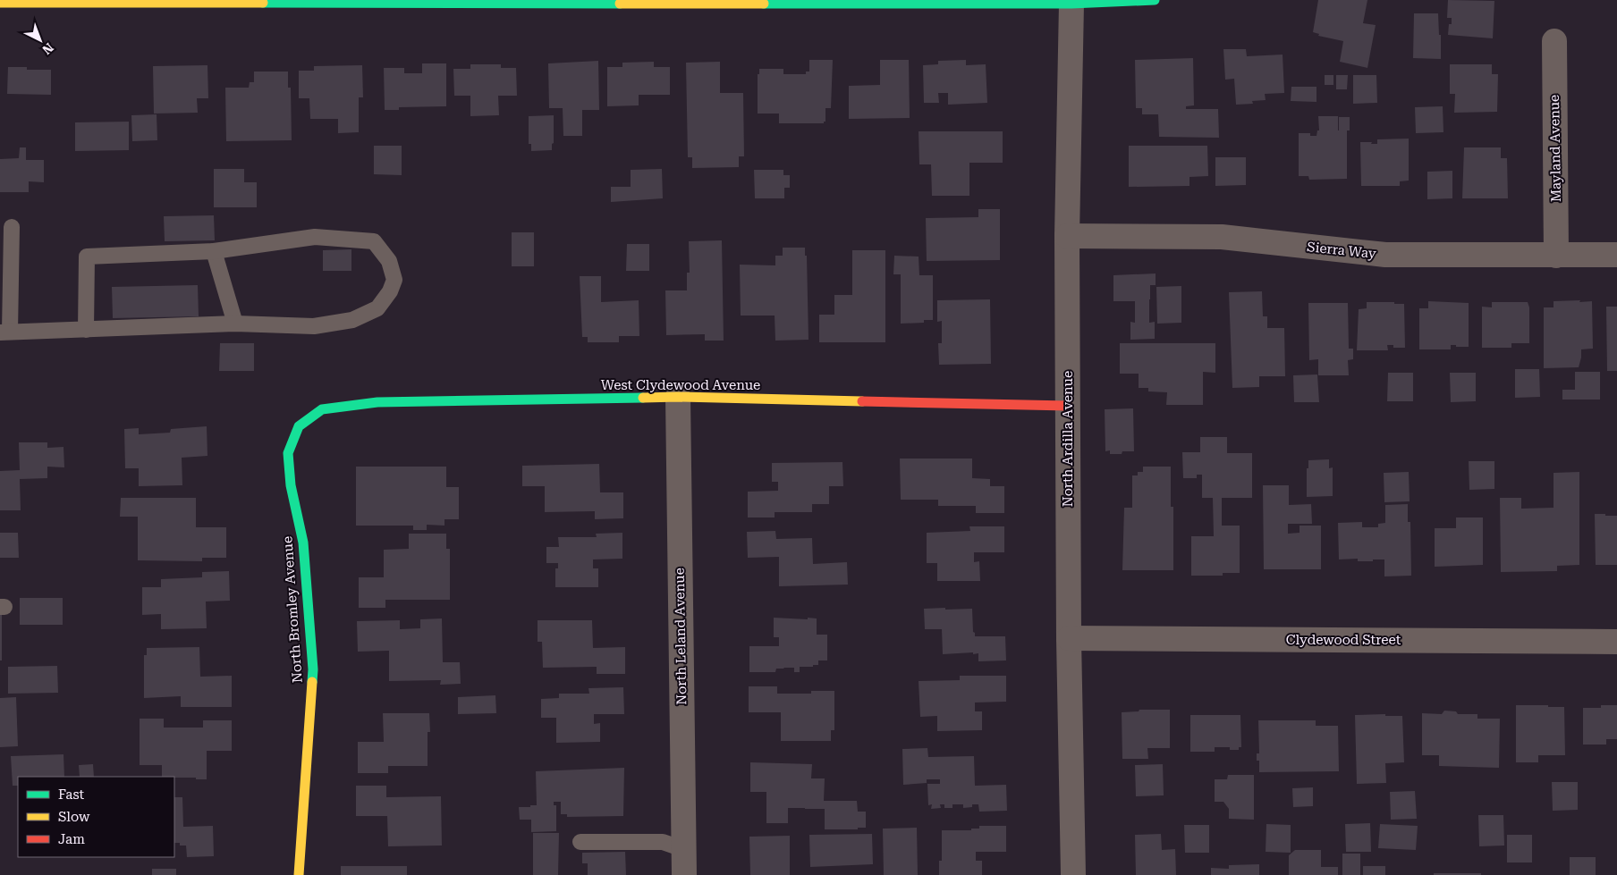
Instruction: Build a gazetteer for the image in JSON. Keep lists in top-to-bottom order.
{
  "streets": {
    "street": [
      "Mayland Avenue",
      "Sierra Way",
      "West Clydewood Avenue",
      "North Ardilla Avenue",
      "North Bromley Avenue",
      "North Leland Avenue",
      "Clydewood Street"
    ]
  },
  "crossings": [
    ["Mayland Avenue", "Sierra Way"],
    ["Sierra Way", "North Ardilla Avenue"],
    ["West Clydewood Avenue", "North Ardilla Avenue"],
    ["West Clydewood Avenue", "North Bromley Avenue"],
    ["West Clydewood Avenue", "North Leland Avenue"],
    ["North Ardilla Avenue", "Clydewood Street"]
  ],
  "legend": ["Fast", "Slow", "Jam"],
  "north": "bottom right"
}
